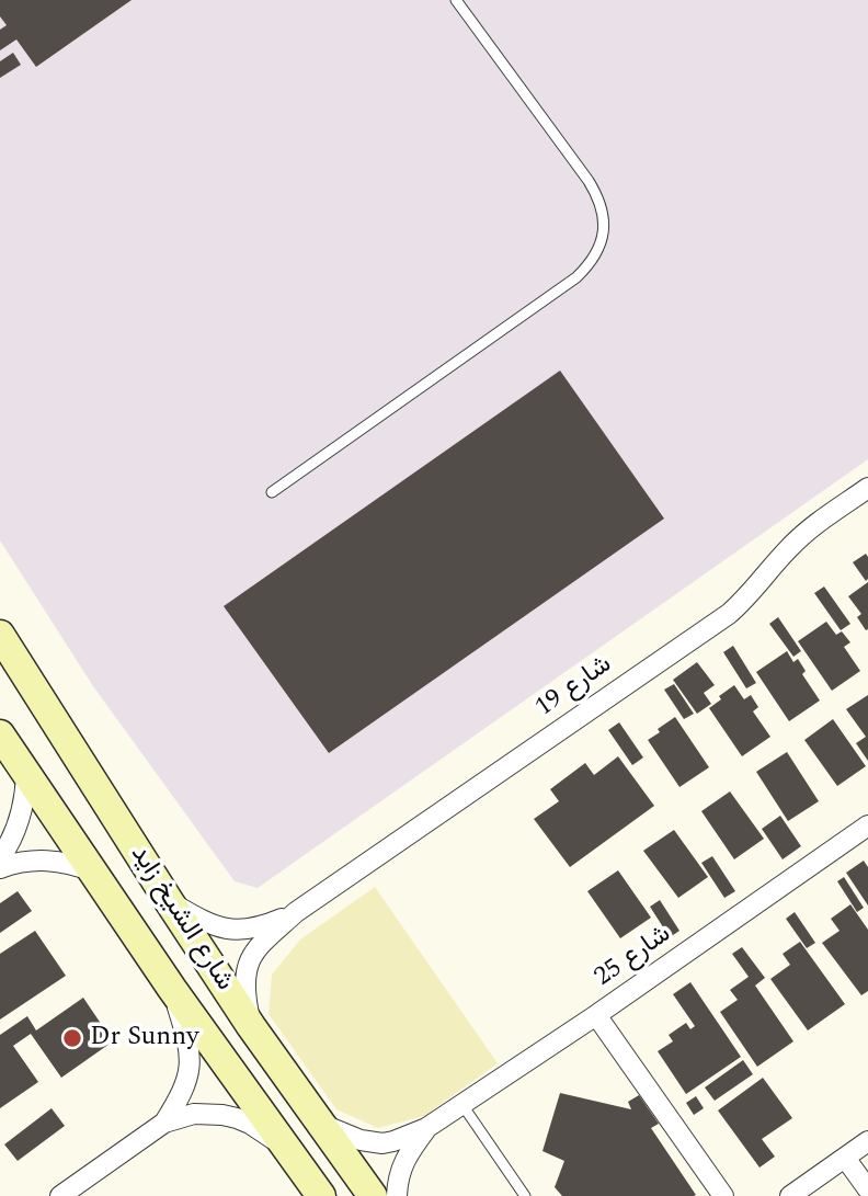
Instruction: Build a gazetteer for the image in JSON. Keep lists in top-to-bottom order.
{
  "streets": {
    "main road": ["شارع الشيخ زايد"],
    "street": ["شارع 19", "شارع 25"]
  },
  "crossings": [
    ["شارع الشيخ زايد", "شارع 25"]
  ],
  "places": ["Dr Sunny"]
}
